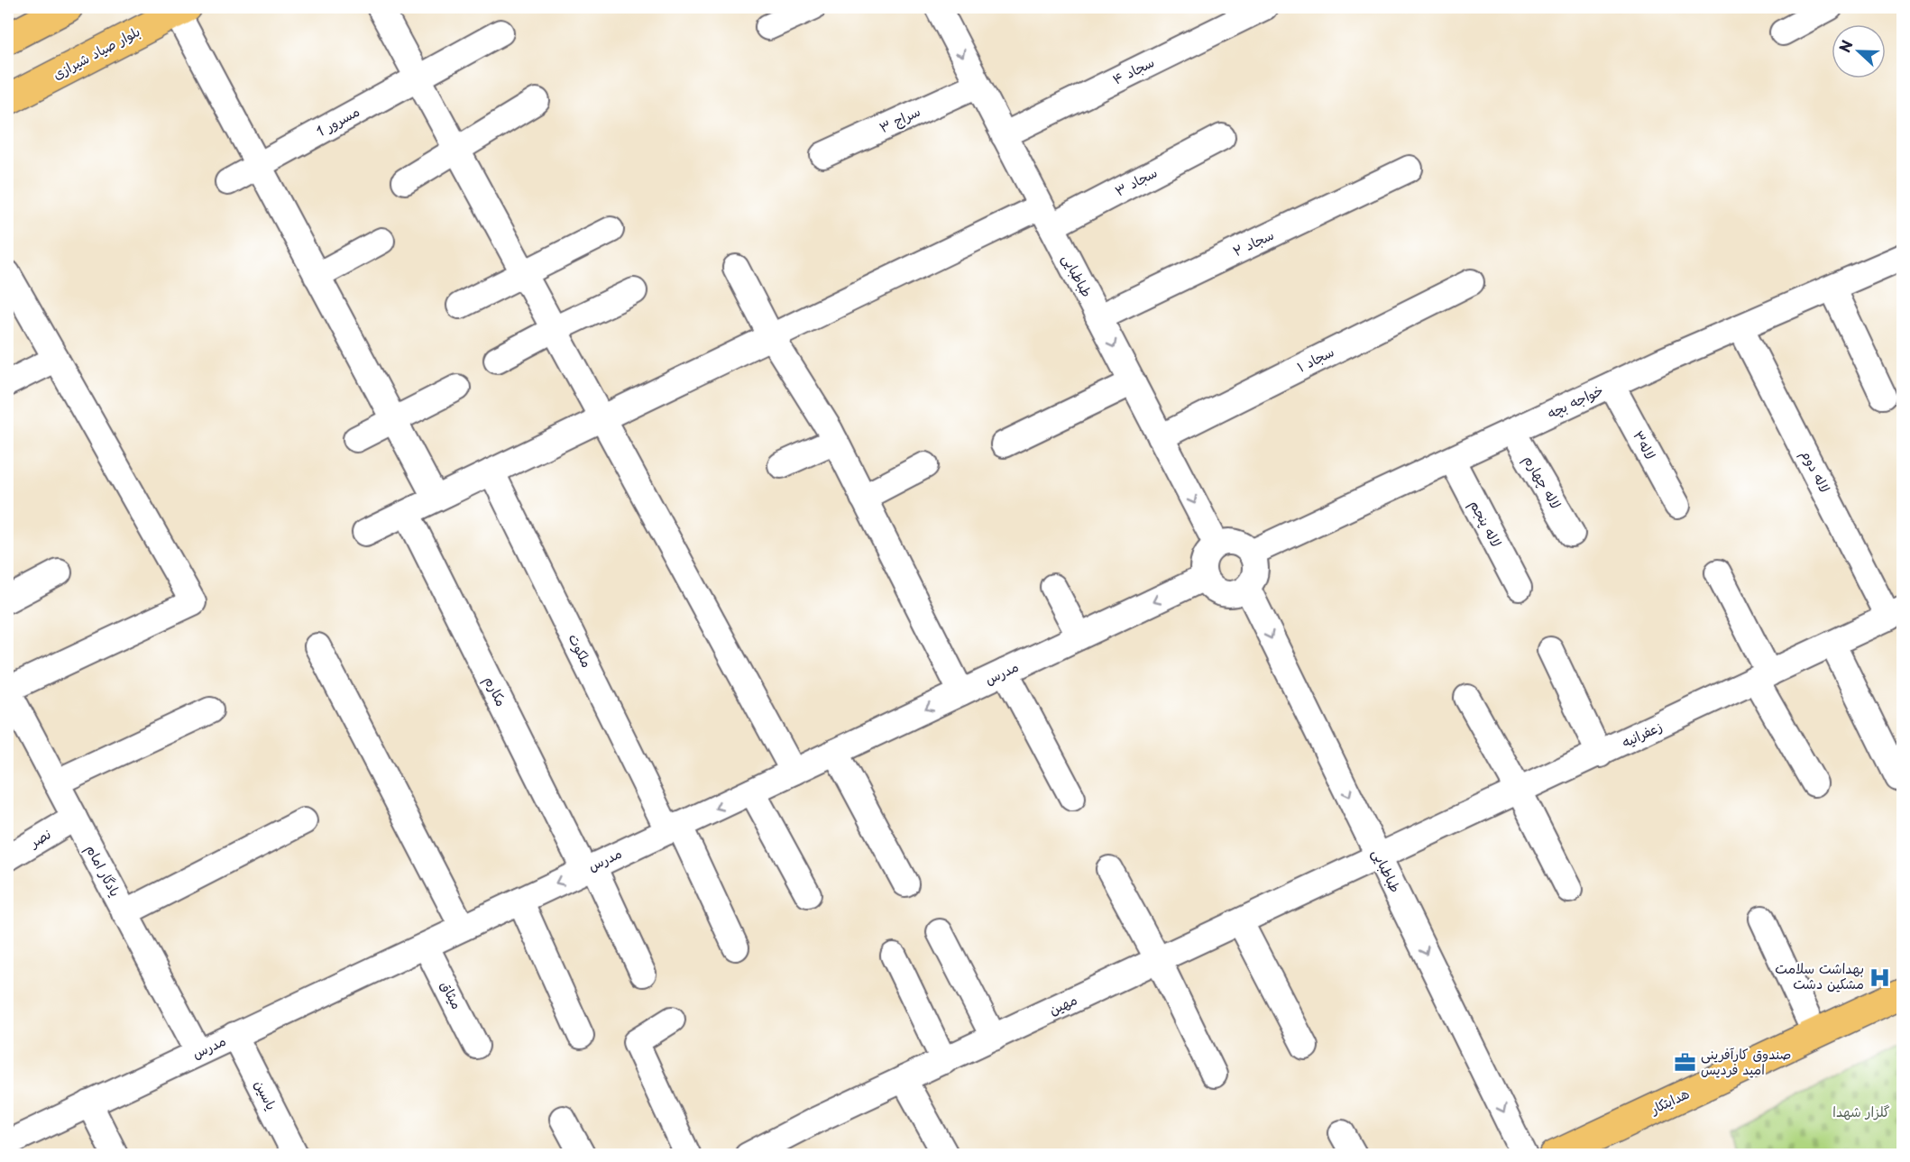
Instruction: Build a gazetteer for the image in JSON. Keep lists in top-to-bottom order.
{
  "streets": {
    "main road": ["بلوار صیاد شیرازی", "هدایتکار"],
    "street": [
      "سجاد ۴",
      "سراج ۳",
      "مسرور 1",
      "سجاد ۳",
      "سجاد ۲",
      "طباطبایی",
      "سجاد ۱",
      "خواجه بچه",
      "لاله۳",
      "لاله دوم",
      "لاله چهارم",
      "لاله پنجم",
      "ملکوت",
      "مدرس",
      "مکارم",
      "زعفرانیه",
      "نصر",
      "یادگار امام",
      "میثاق",
      "مهین",
      "یاسین"
    ]
  },
  "crossings": [
    ["سجاد ۴", "طباطبایی"],
    ["سراج ۳", "طباطبایی"],
    ["سجاد ۳", "طباطبایی"],
    ["سجاد ۳", "ملکوت"],
    ["سجاد ۳", "مکارم"],
    ["سجاد ۲", "طباطبایی"],
    ["طباطبایی", "سجاد ۱"],
    ["طباطبایی", "خواجه بچه"],
    ["طباطبایی", "مدرس"],
    ["طباطبایی", "زعفرانیه"],
    ["طباطبایی", "مهین"],
    ["خواجه بچه", "لاله۳"],
    ["خواجه بچه", "لاله دوم"],
    ["خواجه بچه", "لاله چهارم"],
    ["خواجه بچه", "لاله پنجم"],
    ["خواجه بچه", "مدرس"],
    ["لاله دوم", "زعفرانیه"],
    ["ملکوت", "مدرس"],
    ["مدرس", "مکارم"],
    ["مدرس", "یادگار امام"],
    ["مدرس", "میثاق"],
    ["مدرس", "یاسین"],
    ["زعفرانیه", "مهین"],
    ["نصر", "یادگار امام"]
  ],
  "parks": ["گلزار شهدا"],
  "places": {
    "hospital": ["بهداشت سلامت مشکین دشت"],
    "office": ["صندوق کارآفرینی امید فردیس"]
  },
  "north": "left"
}
